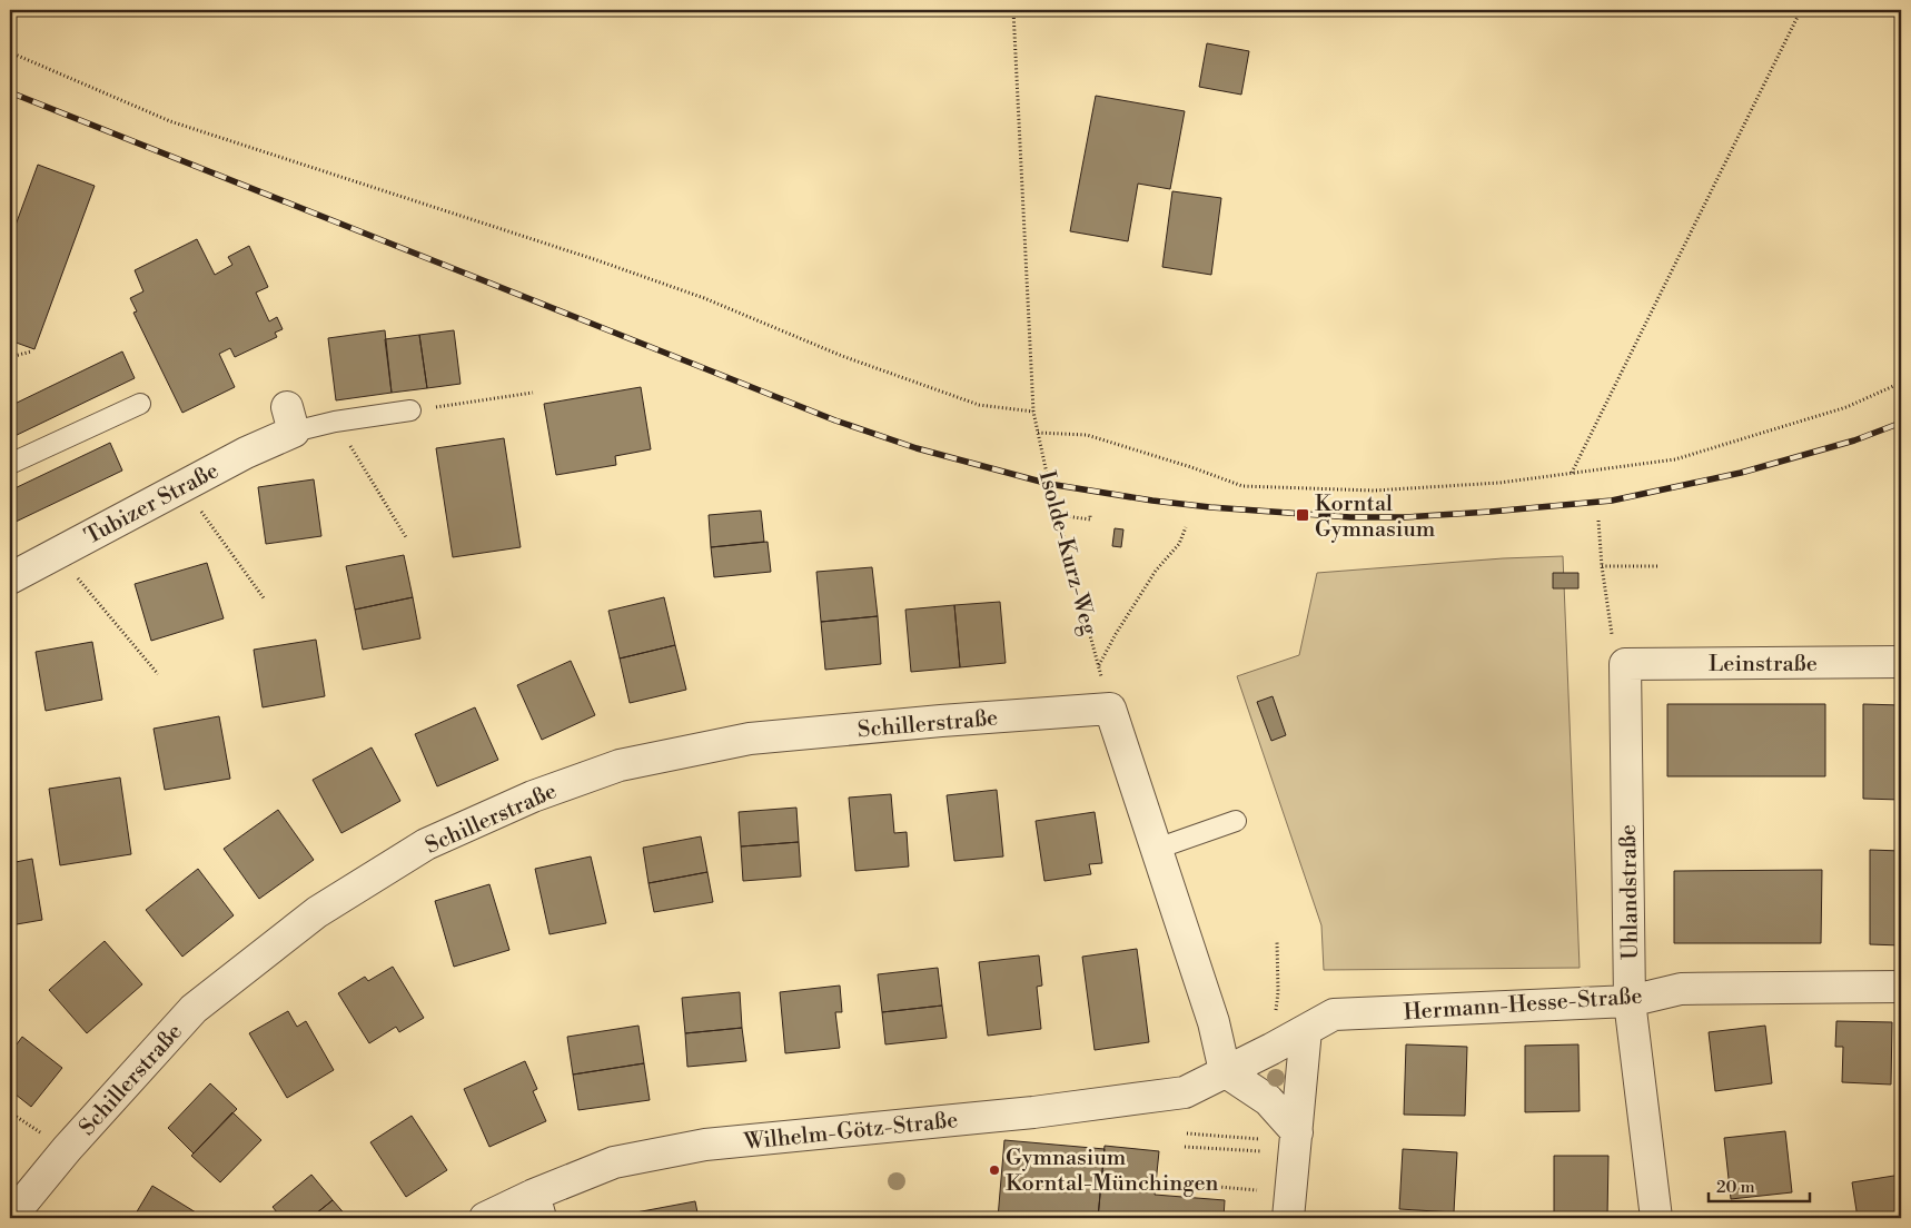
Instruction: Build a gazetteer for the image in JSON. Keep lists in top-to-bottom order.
{
  "streets": {
    "street": [
      "Tubizer Straße",
      "Leinstraße",
      "Schillerstraße",
      "Uhlandstraße",
      "Hermann-Hesse-Straße",
      "Wilhelm-Götz-Straße"
    ],
    "path": ["Isolde-Kurz-Weg"]
  },
  "crossings": [
    ["Isolde-Kurz-Weg", "Schillerstraße"],
    ["Leinstraße", "Uhlandstraße"],
    ["Uhlandstraße", "Hermann-Hesse-Straße"],
    ["Hermann-Hesse-Straße", "Wilhelm-Götz-Straße"]
  ],
  "places": {
    "transit": ["Korntal Gymnasium"],
    "other": ["Gymnasium Korntal-Münchingen"]
  },
  "scale_bar": "20 m"
}
